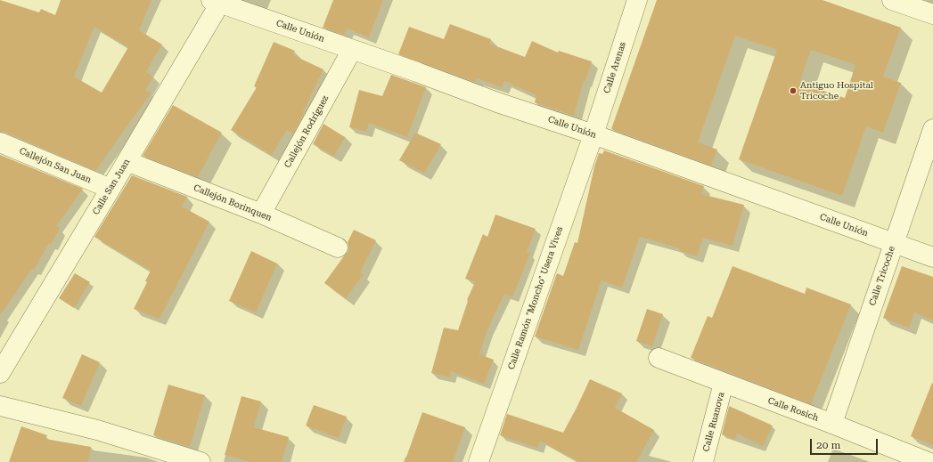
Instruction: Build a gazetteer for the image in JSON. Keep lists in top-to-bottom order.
{
  "streets": {
    "street": [
      "Calle Unión",
      "Calle Arenas",
      "Callejón Rodríguez",
      "Callejón San Juan",
      "Calle San Juan",
      "Callejón Borinquen",
      "Calle Tricoche",
      "Calle Ramón \"Moncho\" Usera Vives",
      "Calle Rosich",
      "Calle Ruanova"
    ]
  },
  "crossings": [
    ["Calle Unión", "Calle Arenas"],
    ["Calle Unión", "Callejón Rodríguez"],
    ["Calle Unión", "Calle San Juan"],
    ["Calle Unión", "Calle Tricoche"],
    ["Calle Unión", "Calle Ramón \"Moncho\" Usera Vives"],
    ["Calle Arenas", "Calle Ramón \"Moncho\" Usera Vives"],
    ["Callejón Rodríguez", "Callejón Borinquen"],
    ["Callejón San Juan", "Calle San Juan"],
    ["Calle San Juan", "Callejón Borinquen"],
    ["Calle Tricoche", "Calle Rosich"],
    ["Calle Rosich", "Calle Ruanova"]
  ],
  "places": ["Antiguo Hospital Tricoche"],
  "scale_bar": "20 m"
}
